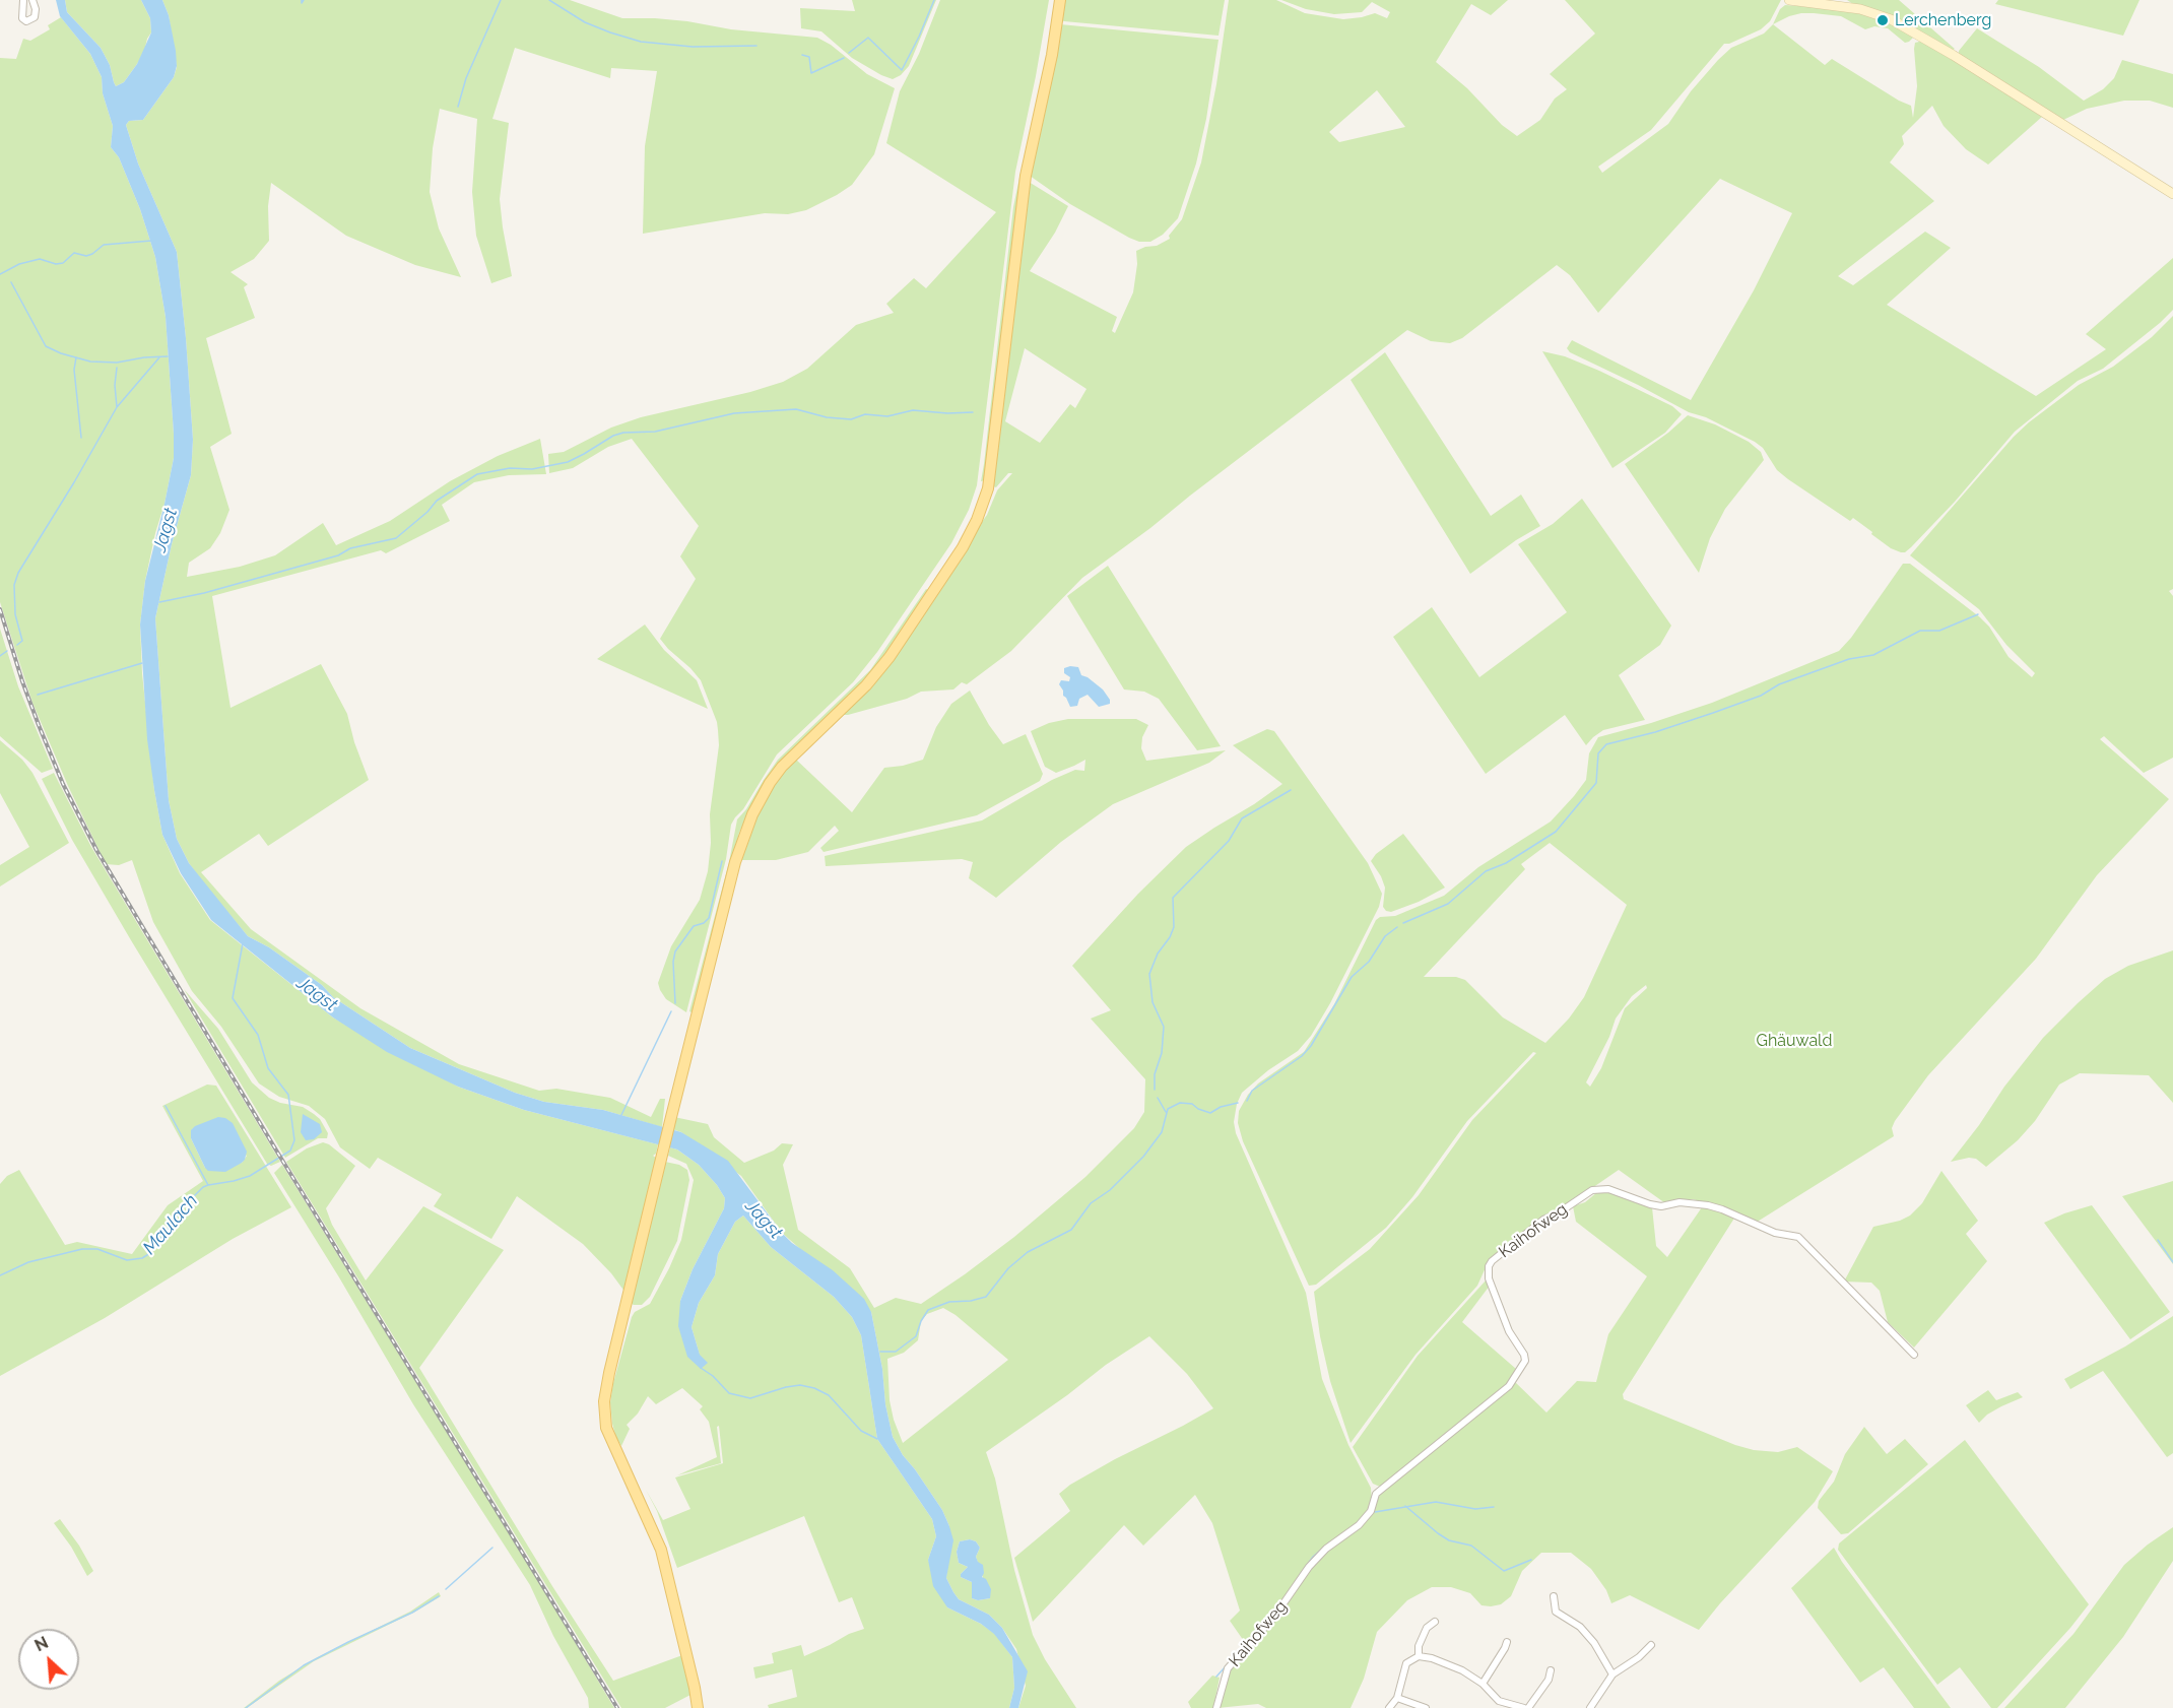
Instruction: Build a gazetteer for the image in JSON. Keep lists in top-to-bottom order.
{
  "streets": {
    "street": ["Kaihofweg"]
  },
  "water": ["Jagst", "Maulach"],
  "parks": ["Ghäuwald"],
  "places": ["Lerchenberg"],
  "north": "top left"
}
